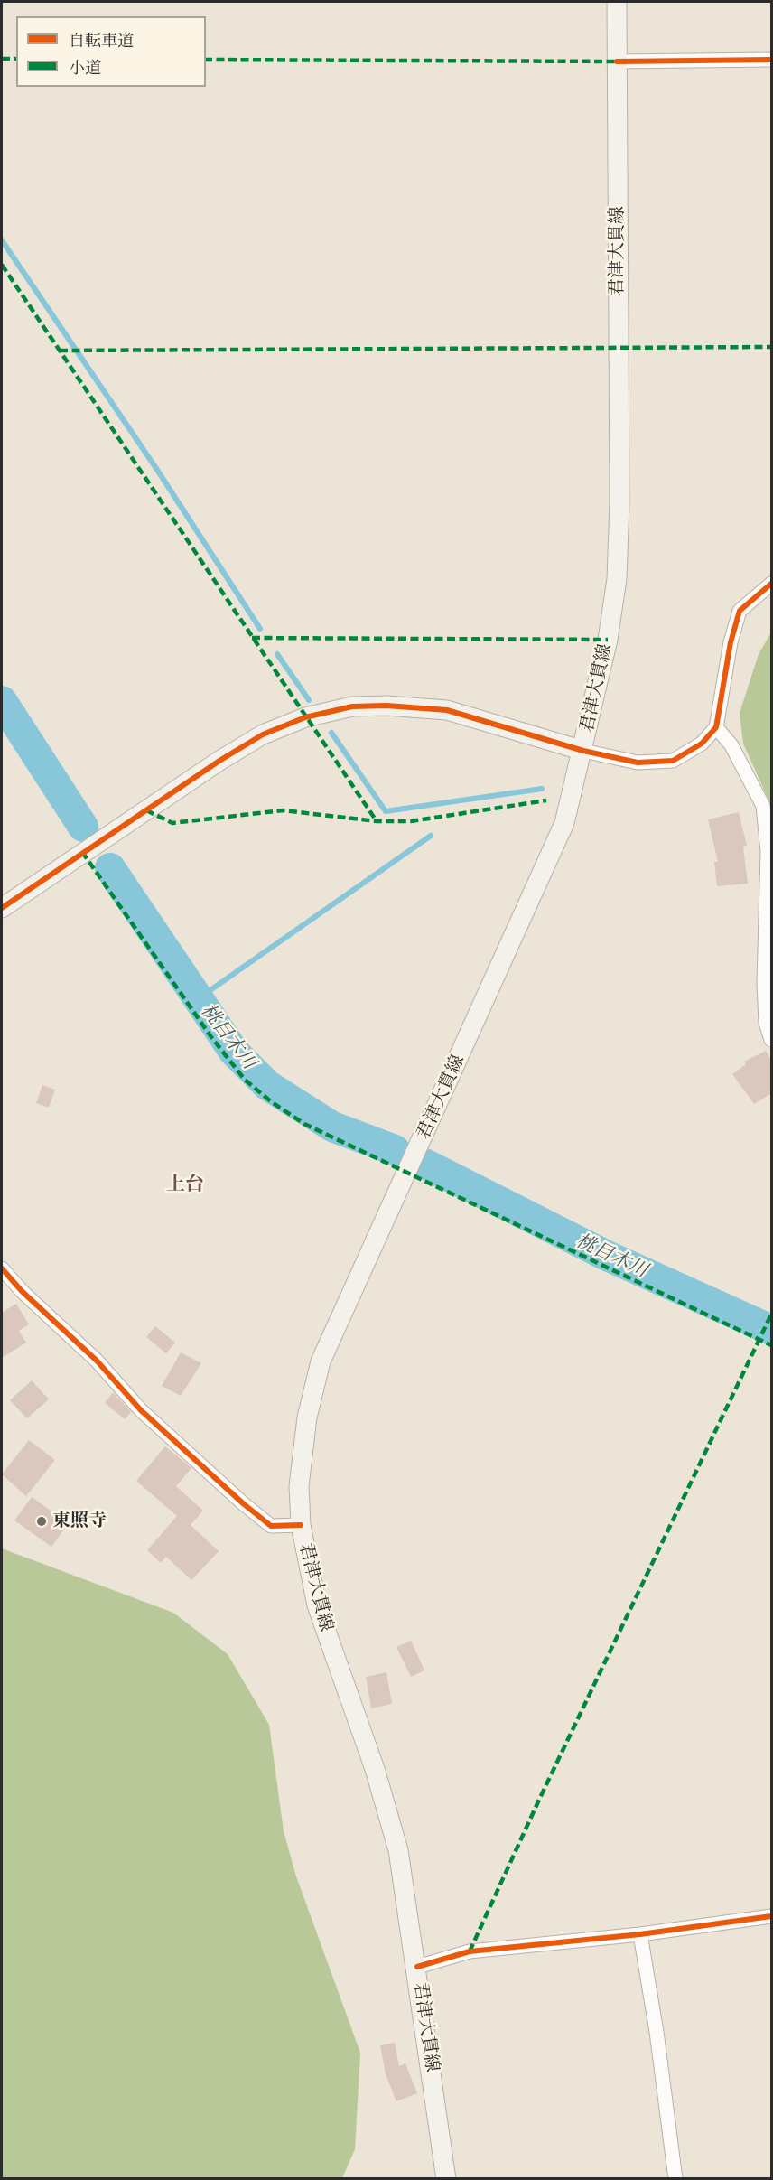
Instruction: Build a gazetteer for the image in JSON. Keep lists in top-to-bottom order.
{
  "streets": {
    "main road": ["君津大貫線"]
  },
  "districts": ["上台"],
  "water": ["桃目木川"],
  "places": ["東照寺"],
  "legend": ["自転車道", "小道"]
}
